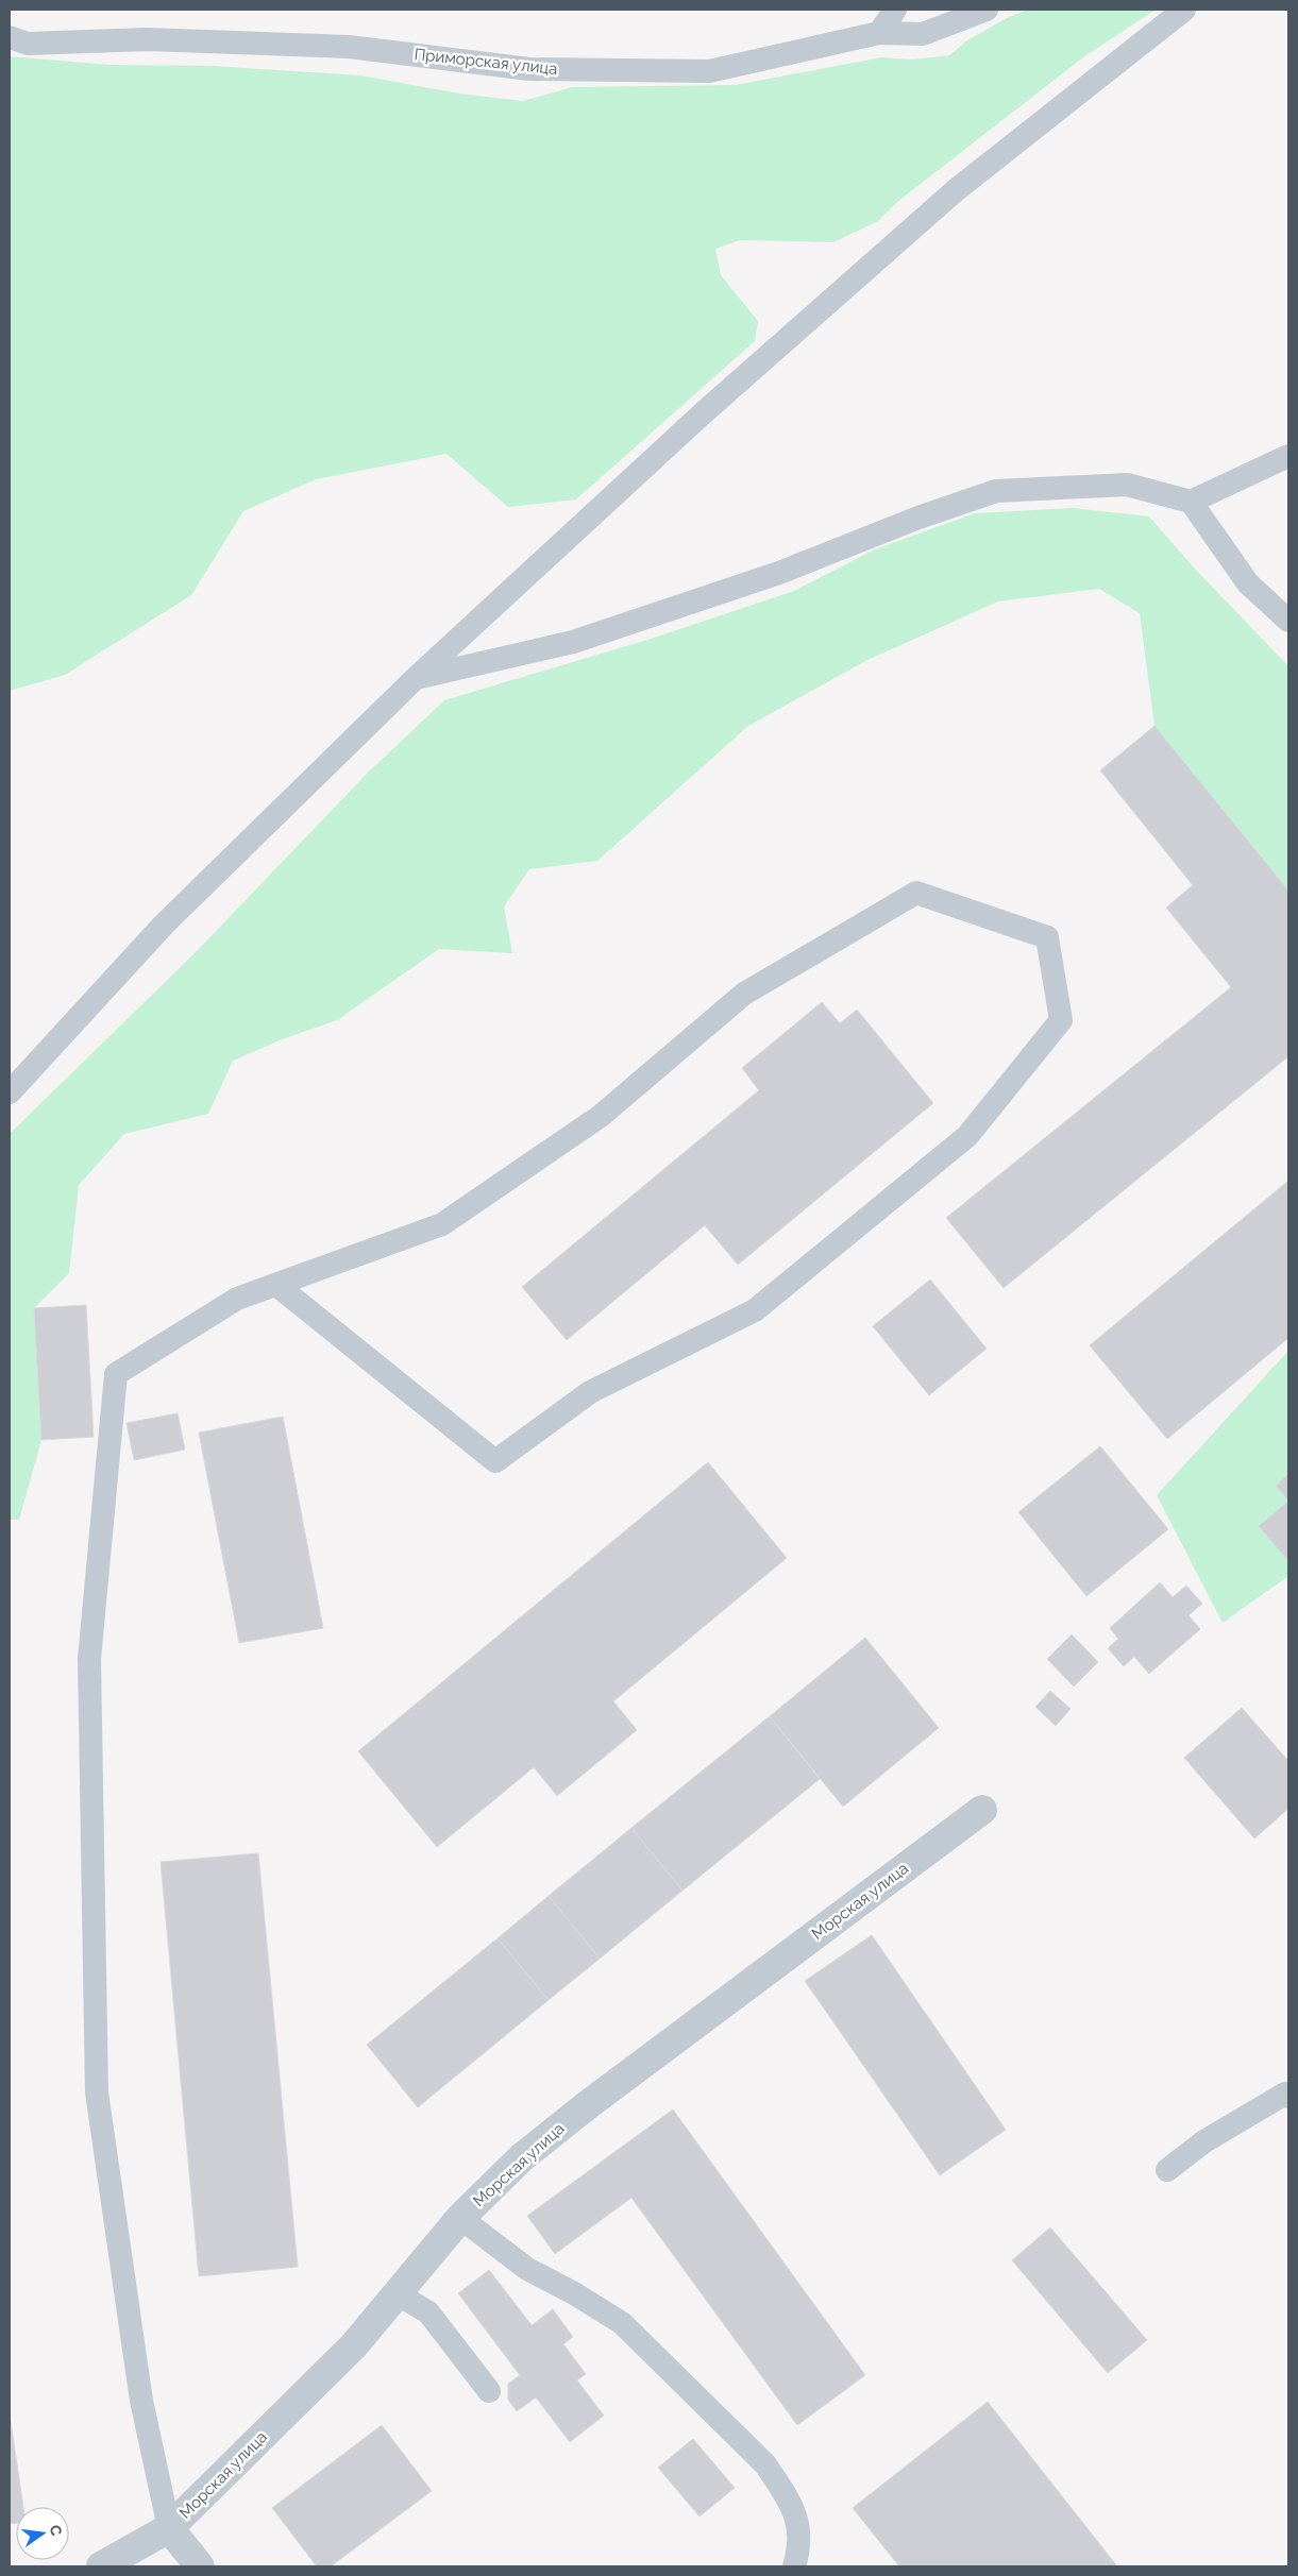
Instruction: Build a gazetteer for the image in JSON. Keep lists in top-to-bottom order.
{
  "streets": {
    "street": ["Морская улица"],
    "lane": ["Приморская улица"]
  },
  "north": "right"
}
